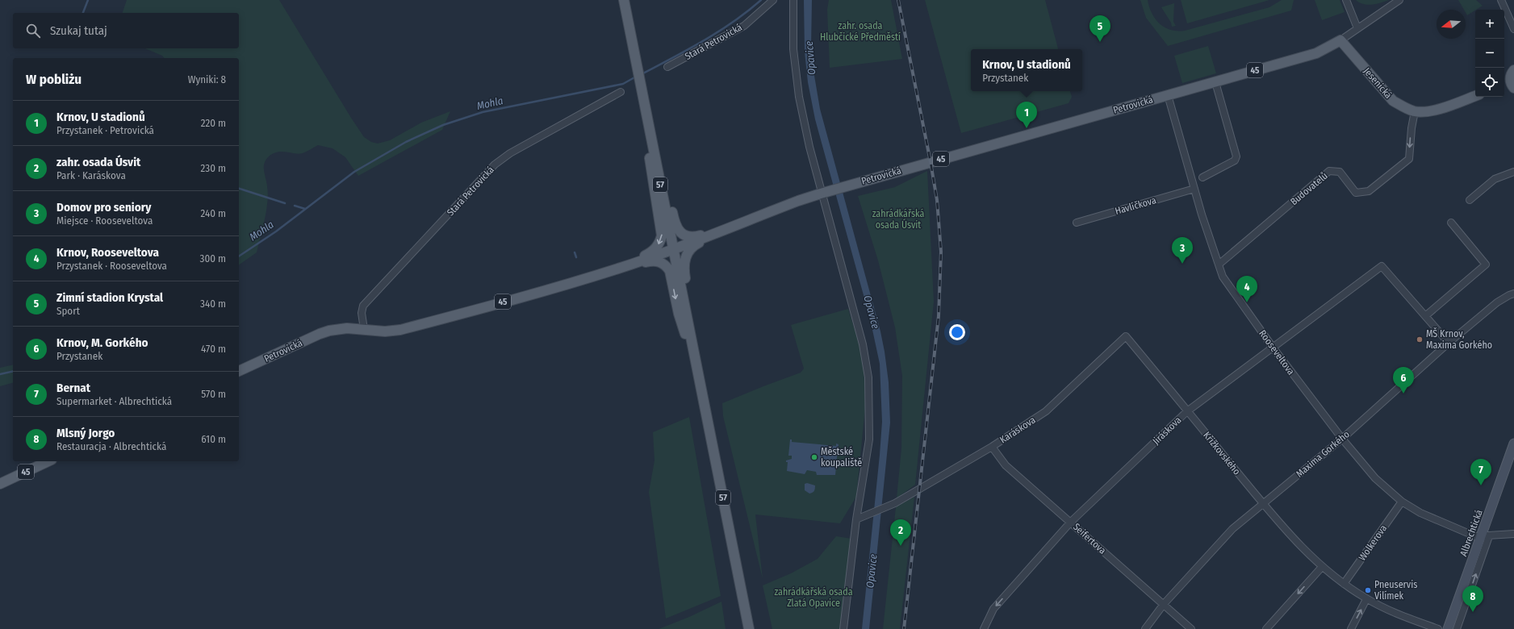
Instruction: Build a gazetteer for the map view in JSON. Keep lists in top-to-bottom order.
{
  "streets": {
    "main road": [
      "45",
      "Jesenická",
      "Petrovická",
      "57",
      "Albrechtická"
    ],
    "street": [
      "Stará Petrovická",
      "Budovatelů",
      "Havlíčkova",
      "Rooseveltova",
      "Karáskova",
      "Jiráskova",
      "Křižkovského",
      "Maxima Gorkého",
      "Seifertova",
      "Wolkerova"
    ]
  },
  "crossings": [
    ["Stará Petrovická", "45"],
    ["Stará Petrovická", "Petrovická"],
    ["45", "Petrovická"],
    ["45", "57"],
    ["Jesenická", "Petrovická"],
    ["Jesenická", "Budovatelů"],
    ["Petrovická", "Rooseveltova"],
    ["Budovatelů", "Rooseveltova"],
    ["Havlíčkova", "Rooseveltova"],
    ["Rooseveltova", "Jiráskova"],
    ["Rooseveltova", "Maxima Gorkého"],
    ["Rooseveltova", "Albrechtická"],
    ["Rooseveltova", "Wolkerova"],
    ["Karáskova", "Křižkovského"],
    ["Karáskova", "Seifertova"],
    ["Jiráskova", "Křižkovského"],
    ["Jiráskova", "Seifertova"],
    ["Křižkovského", "Maxima Gorkého"],
    ["Křižkovského", "Wolkerova"],
    ["Maxima Gorkého", "Seifertova"]
  ],
  "one_way": ["Budovatelů"],
  "water": ["Opavice", "Mohla"],
  "parks": ["zahr. osada Hlubčické Předměstí", "zahrádkářská osada Úsvit", "zahrádkářská osada Zlatá Opavice"],
  "places": ["MŠ Krnov, Maxima Gorkého", "Městské koupaliště", "Pneuservis Vilímek"],
  "north": "left",
  "page": {
    "map_buttons": ["+", "−"],
    "search": "Szukaj tutaj",
    "pins": [
      "5",
      "1",
      "3",
      "4",
      "6",
      "7",
      "2",
      "8"
    ],
    "popup": ["Krnov, U stadionů", "Przystanek"],
    "heading": ["W pobliżu", "Wyniki: 8"],
    "list": [
      {
        "mark": "1",
        "name": "Krnov, U stadionů",
        "note": "Przystanek · Petrovická",
        "value": "220 m"
      },
      {
        "mark": "2",
        "name": "zahr. osada Úsvit",
        "note": "Park · Karáskova",
        "value": "230 m"
      },
      {
        "mark": "3",
        "name": "Domov pro seniory",
        "note": "Miejsce · Rooseveltova",
        "value": "240 m"
      },
      {
        "mark": "4",
        "name": "Krnov, Rooseveltova",
        "note": "Przystanek · Rooseveltova",
        "value": "300 m"
      },
      {
        "mark": "5",
        "name": "Zimní stadion Krystal",
        "note": "Sport",
        "value": "340 m"
      },
      {
        "mark": "6",
        "name": "Krnov, M. Gorkého",
        "note": "Przystanek",
        "value": "470 m"
      },
      {
        "mark": "7",
        "name": "Bernat",
        "note": "Supermarket · Albrechtická",
        "value": "570 m"
      },
      {
        "mark": "8",
        "name": "Mlsný Jorgo",
        "note": "Restauracja · Albrechtická",
        "value": "610 m"
      }
    ]
  }
}
